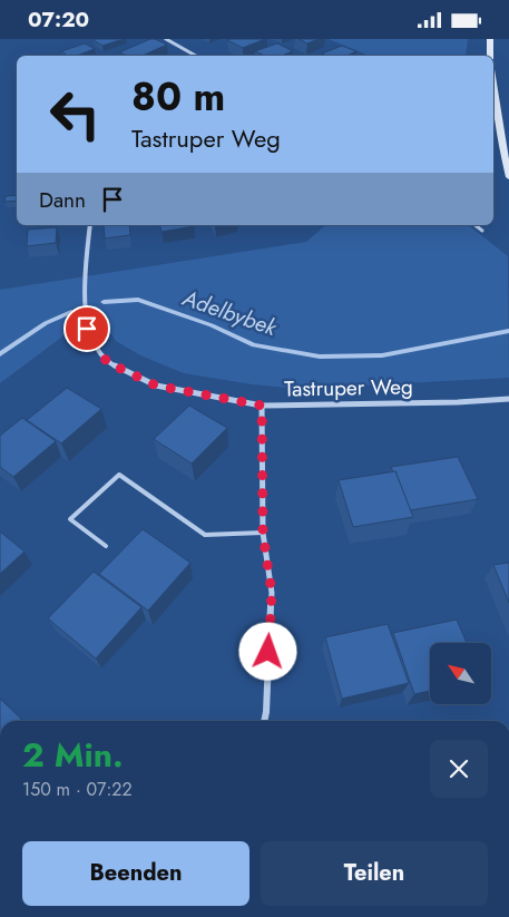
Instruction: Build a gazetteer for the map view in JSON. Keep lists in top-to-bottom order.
{
  "streets": {
    "street": ["Tastruper Weg"]
  },
  "water": ["Adelbybek"],
  "north": "top left",
  "page": {
    "status": "07:20",
    "turn": ["80 m", "Tastruper Weg"],
    "then": "Dann",
    "heading": ["2 Min.", "150 m · 07:22"],
    "buttons": ["Beenden", "Teilen"]
  }
}
